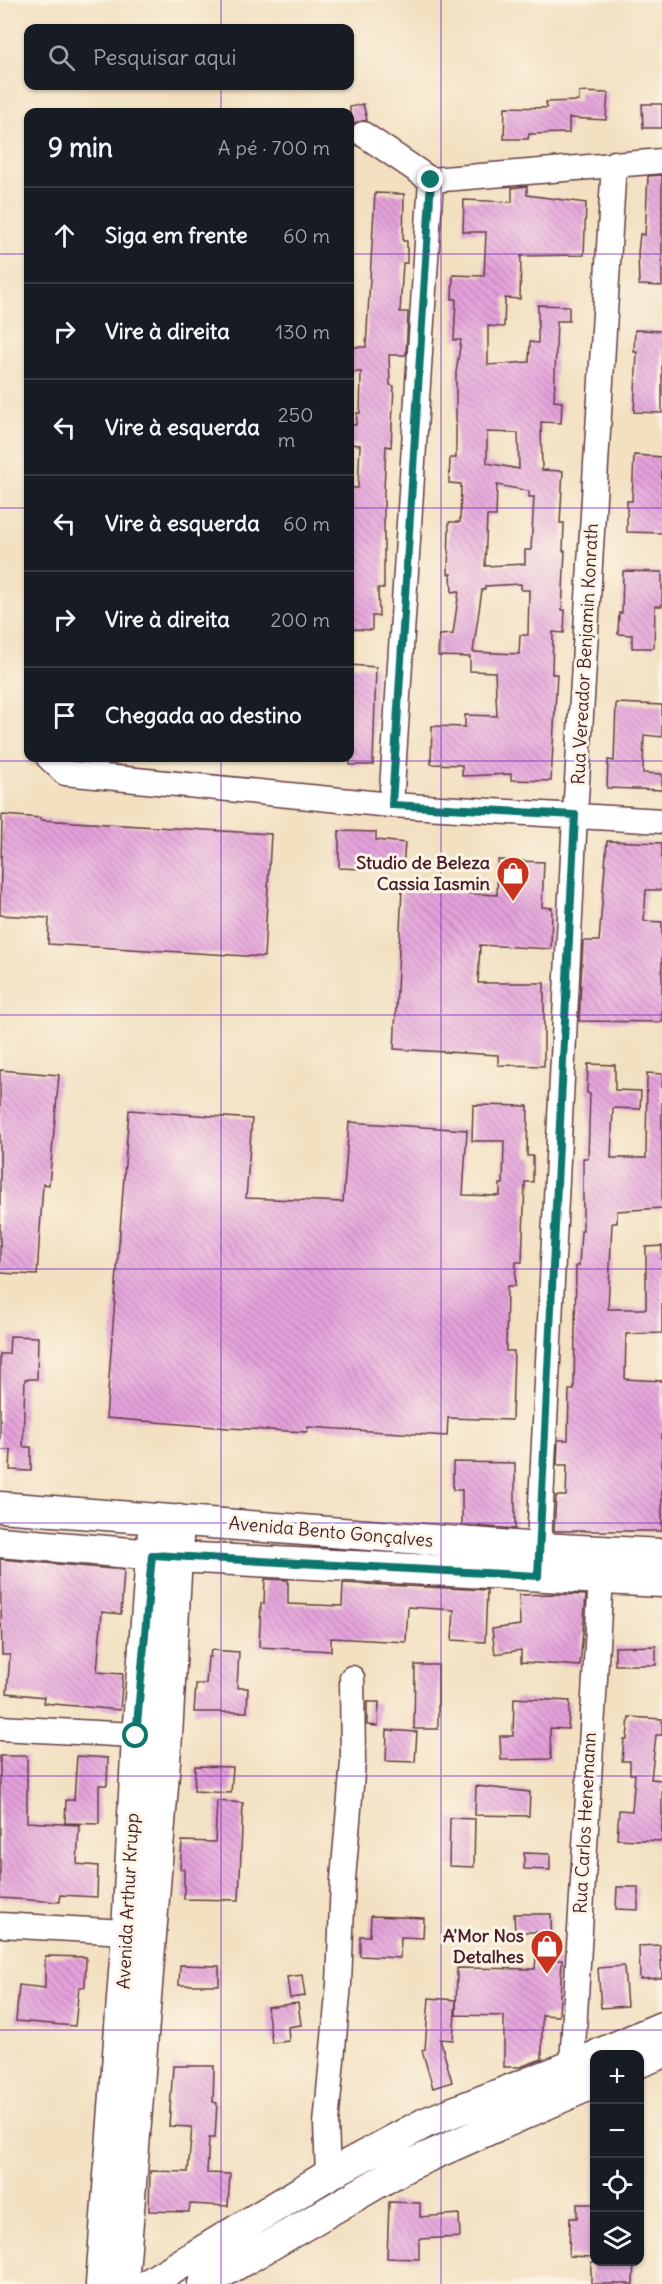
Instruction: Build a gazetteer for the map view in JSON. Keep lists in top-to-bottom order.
{
  "streets": {
    "main road": ["Avenida Bento Gonçalves", "Avenida Arthur Krupp"],
    "street": ["Rua Vereador Benjamin Konrath", "Rua Carlos Henemann"]
  },
  "crossings": [
    ["Rua Vereador Benjamin Konrath", "Avenida Bento Gonçalves"],
    ["Avenida Bento Gonçalves", "Rua Carlos Henemann"],
    ["Avenida Bento Gonçalves", "Avenida Arthur Krupp"]
  ],
  "places": {
    "shop": ["Studio de Beleza Cassia Iasmin", "A'Mor Nos Detalhes"]
  },
  "page": {
    "search": "Pesquisar aqui",
    "heading": ["9 min", "A pé · 700 m"],
    "list": [
      ["Siga em frente", "60 m"],
      ["Vire à direita", "130 m"],
      ["Vire à esquerda", "250 m"],
      ["Vire à esquerda", "60 m"],
      ["Vire à direita", "200 m"],
      "Chegada ao destino"
    ],
    "map_buttons": ["+", "−"]
  }
}
